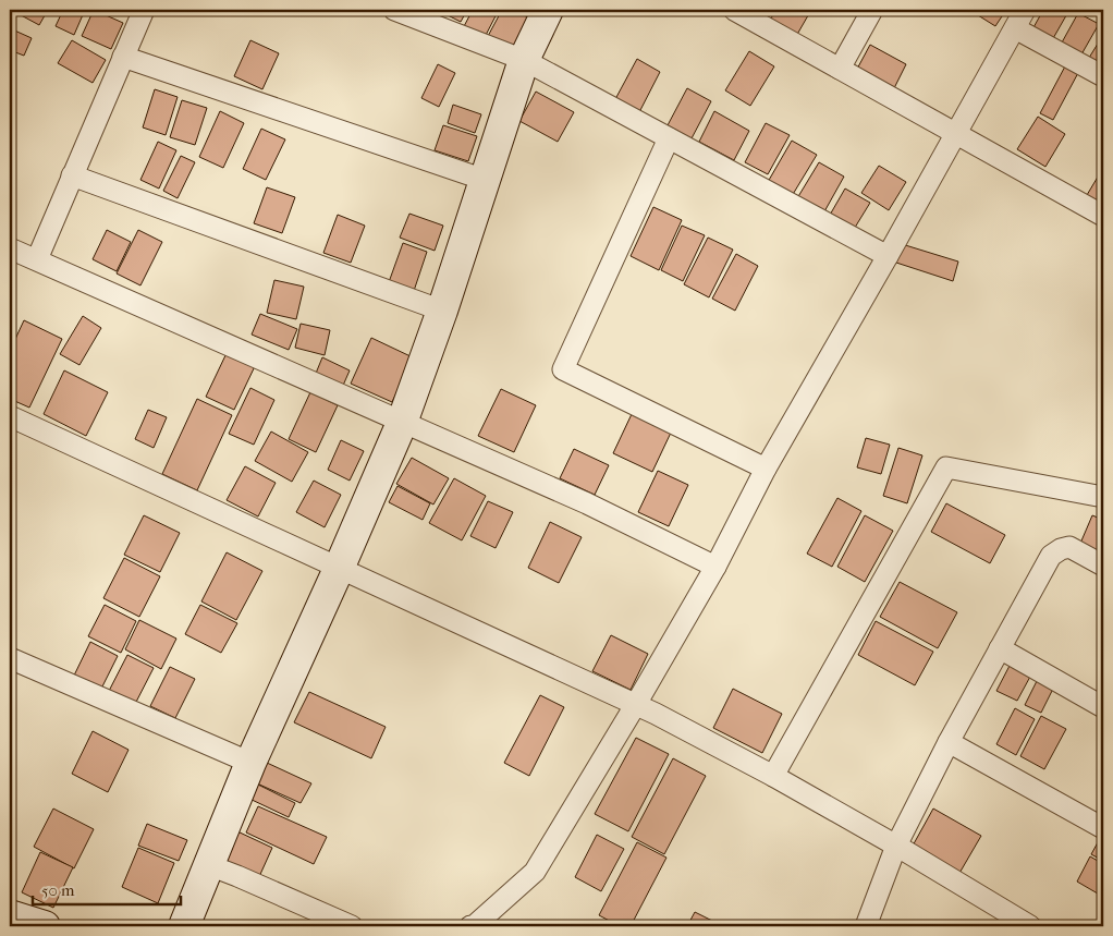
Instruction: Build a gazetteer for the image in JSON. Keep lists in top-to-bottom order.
{
  "scale_bar": "50 m"
}
